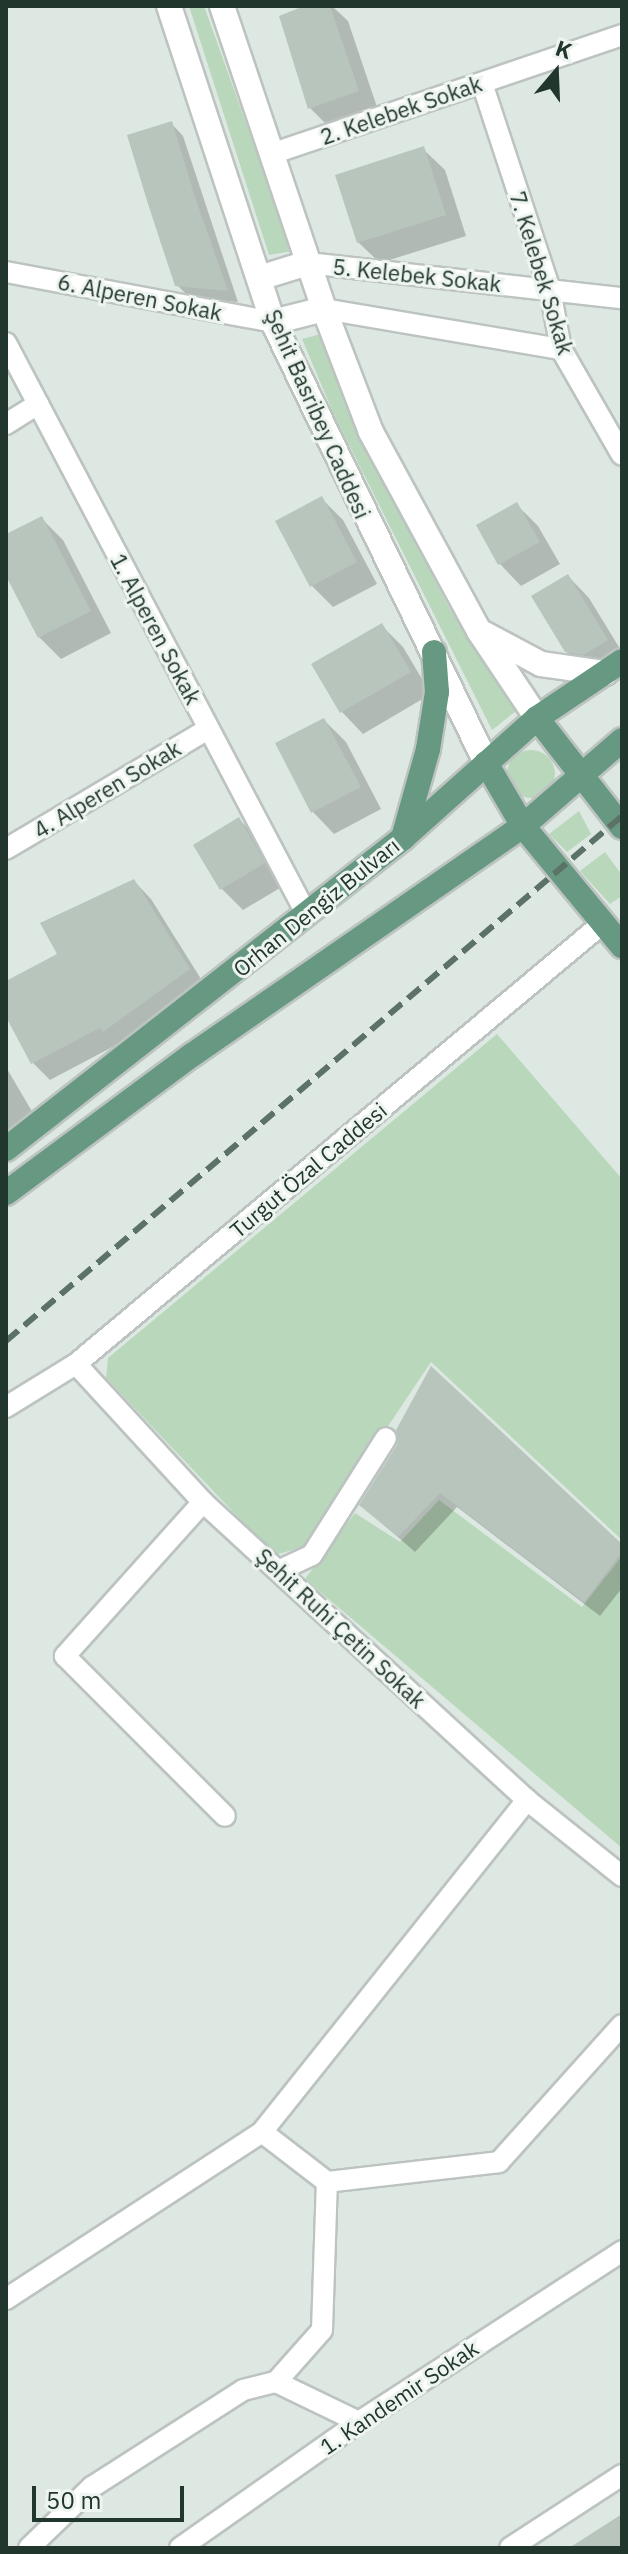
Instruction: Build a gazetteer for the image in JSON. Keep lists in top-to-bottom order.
{
  "streets": {
    "main road": ["Orhan Dengiz Bulvarı"],
    "street": [
      "2. Kelebek Sokak",
      "7. Kelebek Sokak",
      "5. Kelebek Sokak",
      "6. Alperen Sokak",
      "Şehit Basribey Caddesi",
      "1. Alperen Sokak",
      "4. Alperen Sokak",
      "Turgut Özal Caddesi",
      "Şehit Ruhi Çetin Sokak",
      "1. Kandemir Sokak"
    ]
  },
  "crossings": [
    ["2. Kelebek Sokak", "7. Kelebek Sokak"],
    ["2. Kelebek Sokak", "Şehit Basribey Caddesi"],
    ["7. Kelebek Sokak", "5. Kelebek Sokak"],
    ["5. Kelebek Sokak", "Şehit Basribey Caddesi"],
    ["6. Alperen Sokak", "Şehit Basribey Caddesi"],
    ["Şehit Basribey Caddesi", "Orhan Dengiz Bulvarı"],
    ["1. Alperen Sokak", "4. Alperen Sokak"],
    ["1. Alperen Sokak", "Orhan Dengiz Bulvarı"],
    ["Turgut Özal Caddesi", "Şehit Ruhi Çetin Sokak"]
  ],
  "scale_bar": "50 m",
  "north": "top"
}
